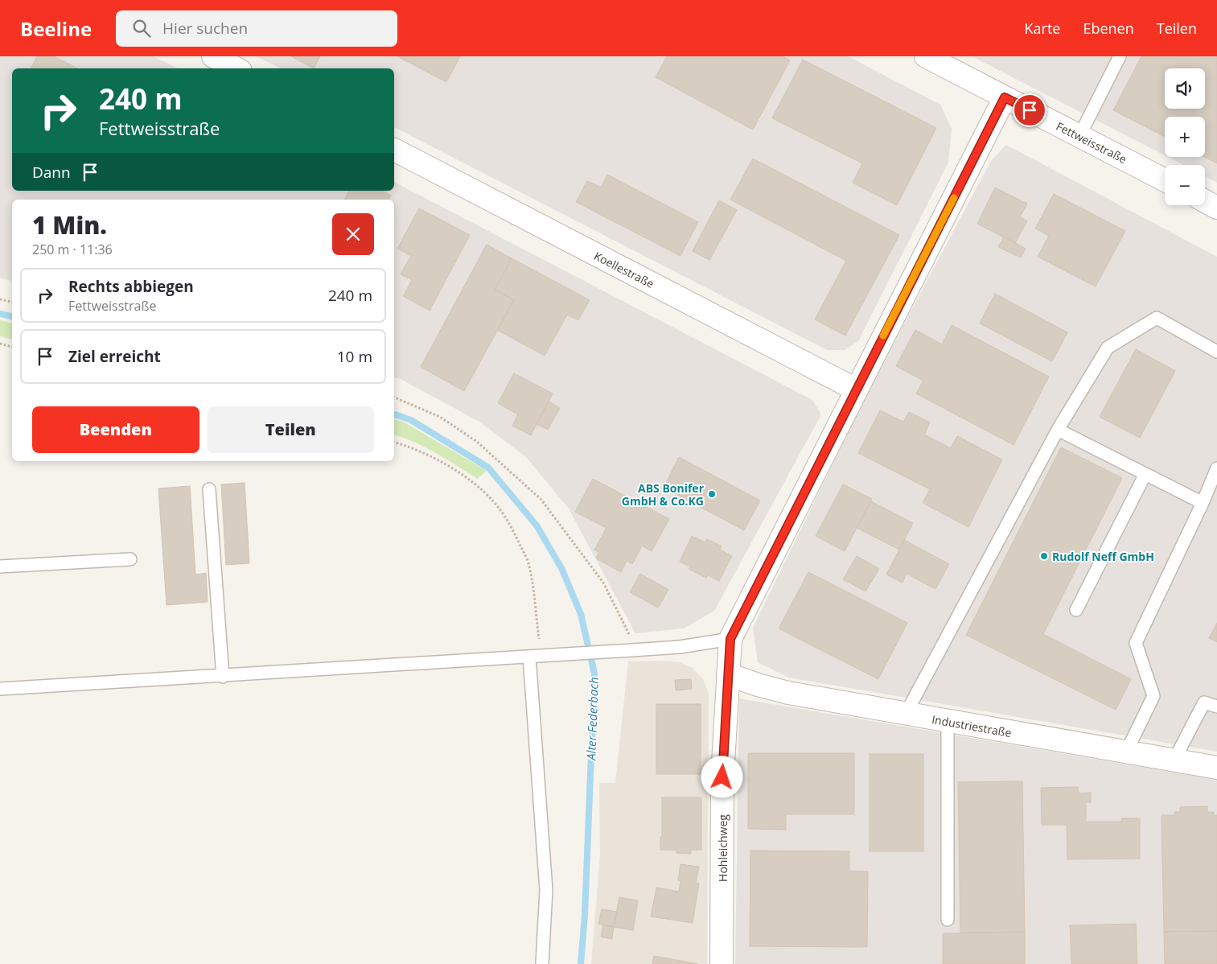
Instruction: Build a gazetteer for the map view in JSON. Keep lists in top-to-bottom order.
{
  "streets": {
    "street": [
      "Fettweisstraße",
      "Koellestraße",
      "Industriestraße",
      "Hohleichweg"
    ]
  },
  "crossings": [
    ["Fettweisstraße", "Hohleichweg"],
    ["Koellestraße", "Hohleichweg"],
    ["Industriestraße", "Hohleichweg"]
  ],
  "water": ["Alter Federbach"],
  "places": ["ABS Bonifer GmbH & Co.KG", "Rudolf Neff GmbH"],
  "page": {
    "header": "Beeline",
    "search": "Hier suchen",
    "nav": ["Karte", "Ebenen", "Teilen"],
    "map_buttons": ["+", "−"],
    "turn": ["240 m", "Fettweisstraße"],
    "then": "Dann",
    "heading": ["1 Min.", "250 m · 11:36"],
    "list": [
      {
        "name": "Rechts abbiegen",
        "note": "Fettweisstraße",
        "value": "240 m"
      },
      {
        "name": "Ziel erreicht",
        "value": "10 m"
      }
    ],
    "buttons": ["Beenden", "Teilen"]
  }
}
